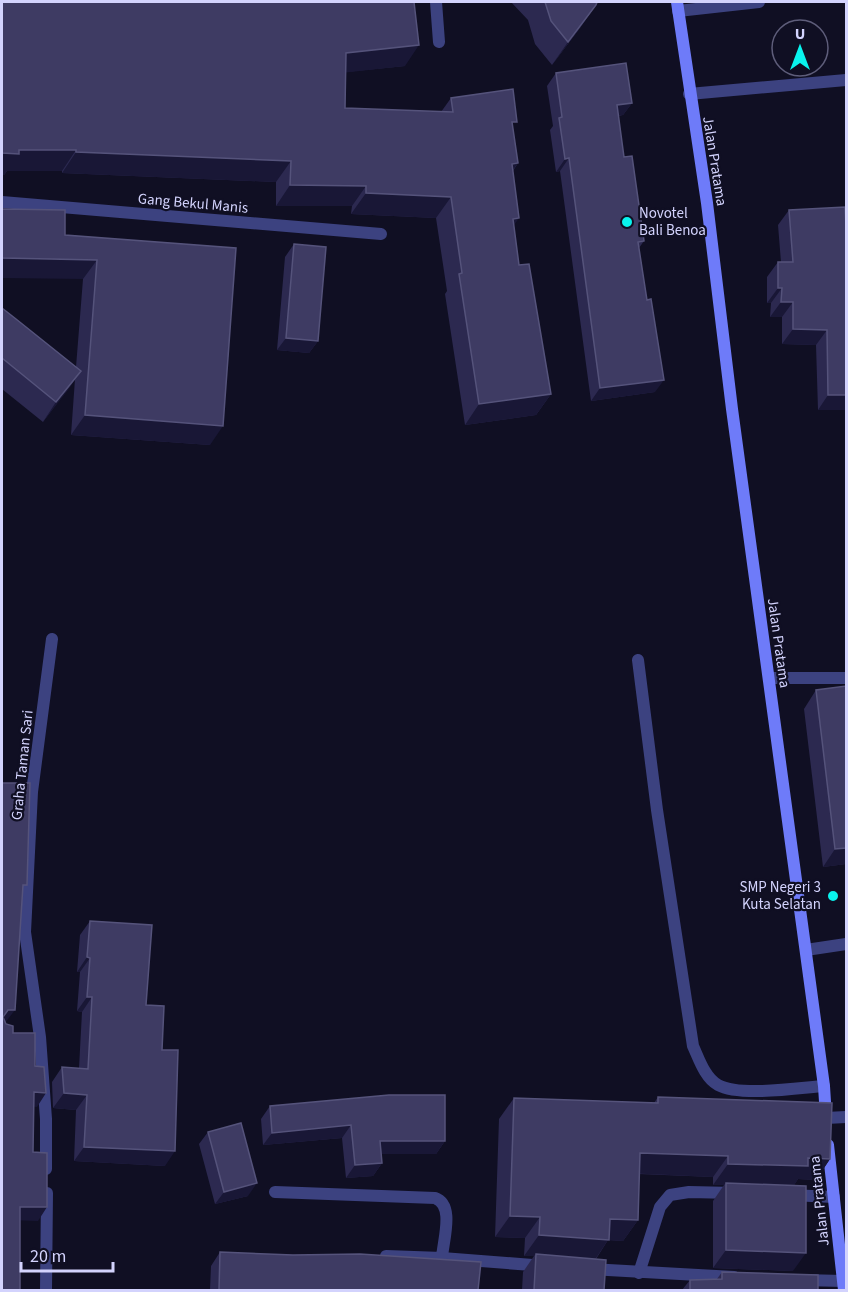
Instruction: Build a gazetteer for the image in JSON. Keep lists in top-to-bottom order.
{
  "streets": {
    "street": ["Jalan Pratama", "Gang Bekul Manis", "Graha Taman Sari"]
  },
  "places": ["Novotel Bali Benoa", "SMP Negeri 3 Kuta Selatan"],
  "scale_bar": "20 m",
  "north": "top"
}
